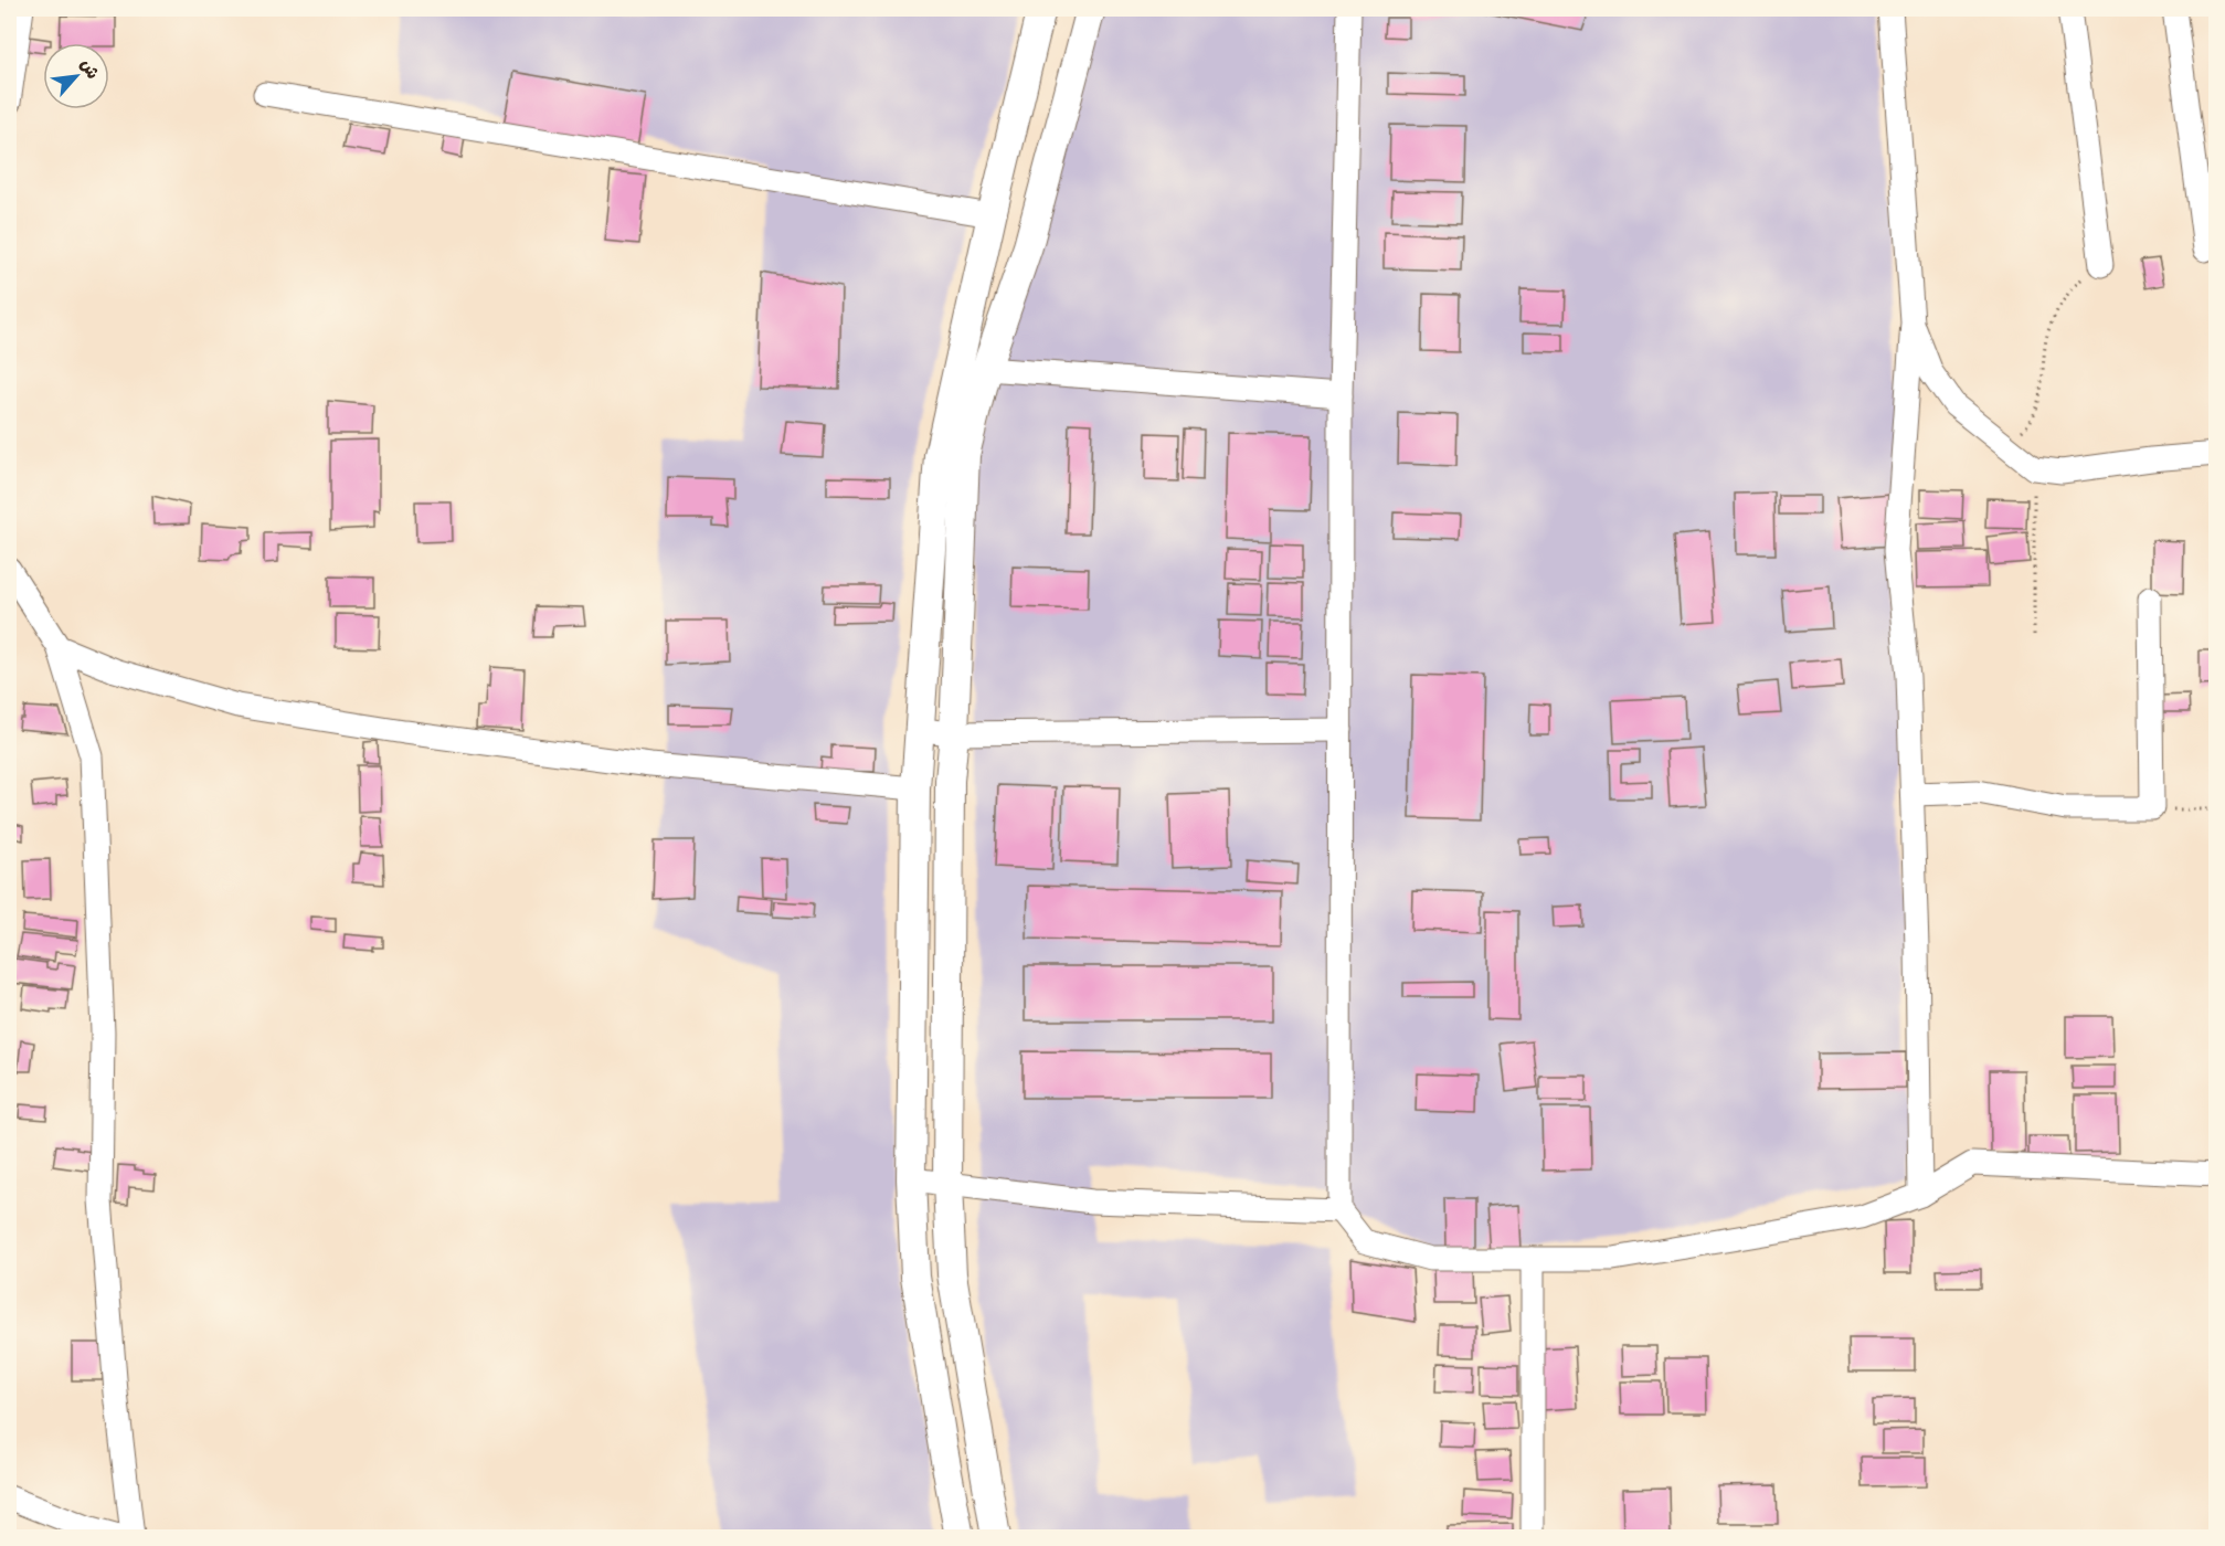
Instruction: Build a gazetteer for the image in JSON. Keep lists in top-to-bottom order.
{
  "north": "top right"
}
